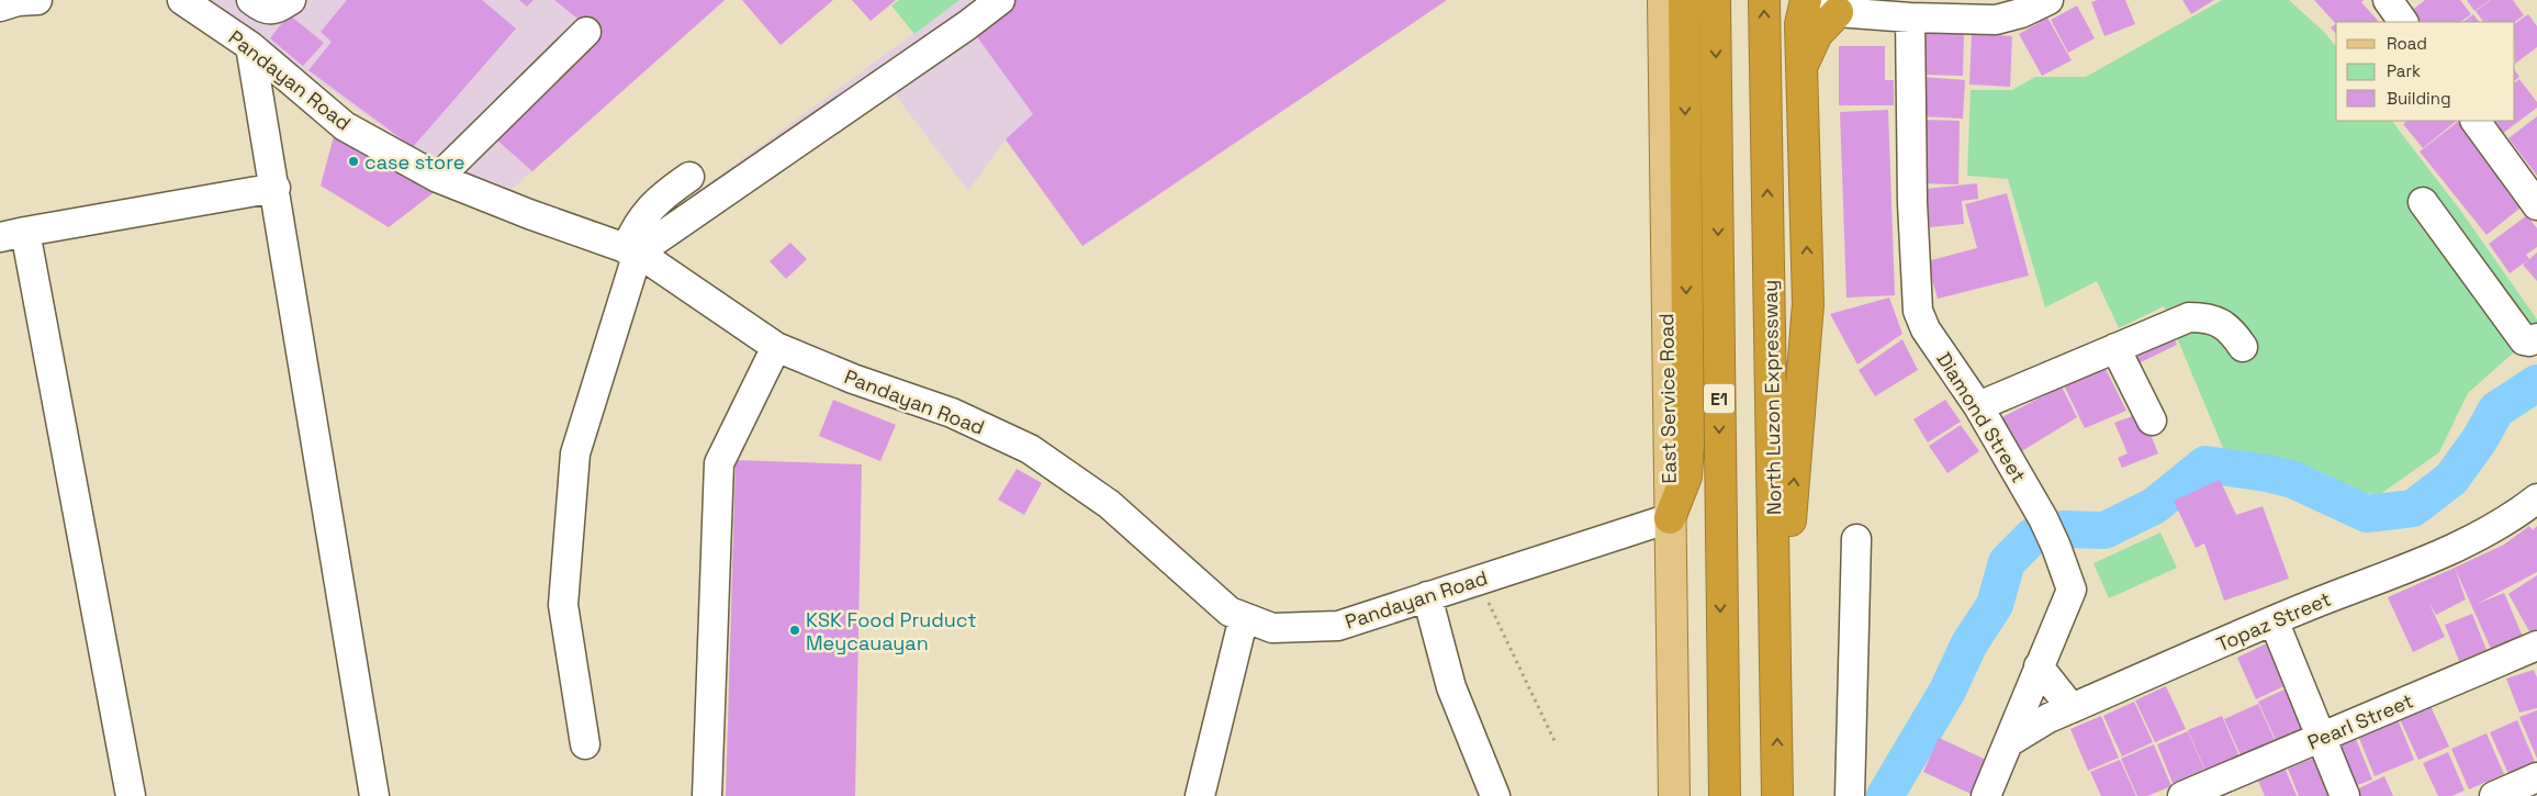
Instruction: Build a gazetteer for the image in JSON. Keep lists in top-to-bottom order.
{
  "streets": {
    "highway": ["North Luzon Expressway", "E1"],
    "main road": ["East Service Road"],
    "street": [
      "Pandayan Road",
      "Diamond Street",
      "Topaz Street",
      "Pearl Street"
    ]
  },
  "crossings": [
    ["Pandayan Road", "East Service Road"],
    ["Diamond Street", "Topaz Street"]
  ],
  "places": ["case store", "KSK Food Pruduct Meycauayan"],
  "legend": ["Road", "Park", "Building"]
}
